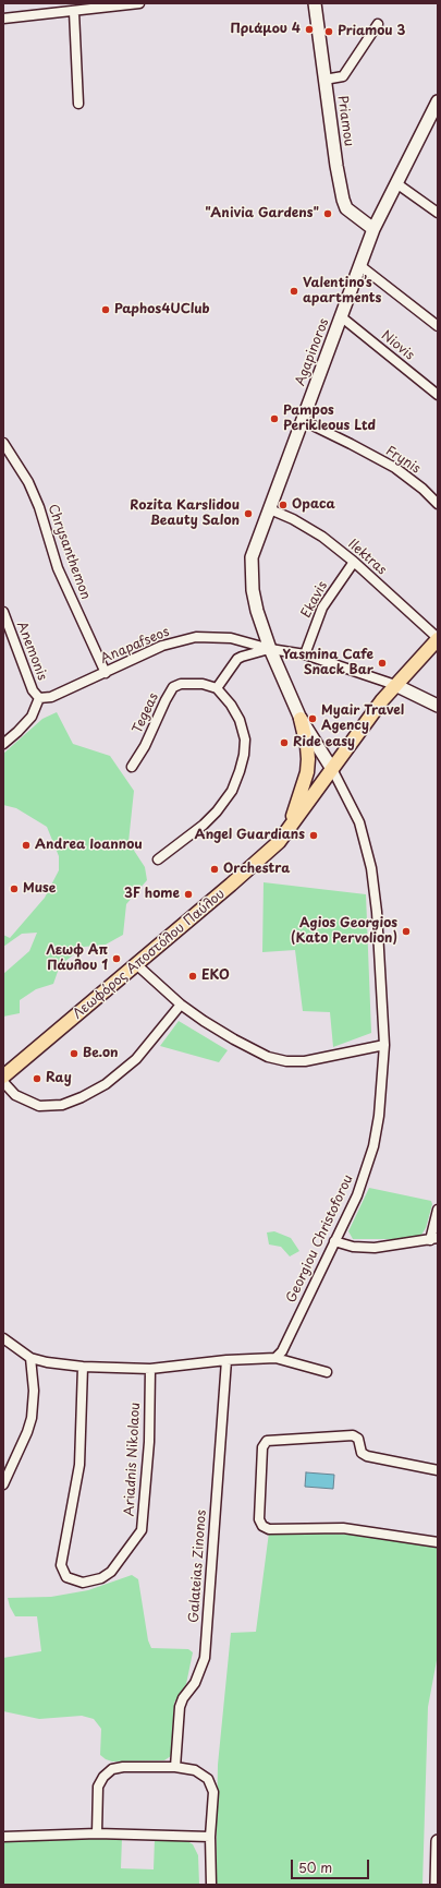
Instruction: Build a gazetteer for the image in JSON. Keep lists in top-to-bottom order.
{
  "streets": {
    "main road": ["Priamou", "Agapinoros", "Λεωφόρος Αποστόλου Παύλου"],
    "street": [
      "Niovis",
      "Frynis",
      "Chrysanthemon",
      "Ilektras",
      "Ekavis",
      "Anapafseos",
      "Anemonis",
      "Tegeas",
      "Georgiou Christoforou",
      "Ariadnis Nikolaou",
      "Galateias Zinonos"
    ]
  },
  "crossings": [
    ["Priamou", "Agapinoros"],
    ["Niovis", "Agapinoros"],
    ["Agapinoros", "Frynis"],
    ["Agapinoros", "Ilektras"],
    ["Agapinoros", "Anapafseos"],
    ["Agapinoros", "Λεωφόρος Αποστόλου Παύλου"],
    ["Agapinoros", "Georgiou Christoforou"],
    ["Chrysanthemon", "Anapafseos"],
    ["Ilektras", "Ekavis"],
    ["Ekavis", "Anapafseos"],
    ["Anapafseos", "Anemonis"],
    ["Λεωφόρος Αποστόλου Παύλου", "Georgiou Christoforou"]
  ],
  "places": [
    "Πριάμου 4",
    "Priamou 3",
    "\"Anivia Gardens\"",
    "Valentino’s apartments",
    "Paphos4UClub",
    "Pampos Perikleous Ltd",
    "Opaca",
    "Rozita Karslidou Beauty Salon",
    "Yasmina Cafe Snack Bar",
    "Myair Travel Agency",
    "Ride easy",
    "Angel Guardians",
    "Andrea Ioannou",
    "Orchestra",
    "Muse",
    "3F home",
    "Agios Georgios (Kato Pervolion)",
    "Λεωφ Απ Πάυλου 1",
    "EKO",
    "Be.on",
    "Ray"
  ],
  "scale_bar": "50 m"
}
